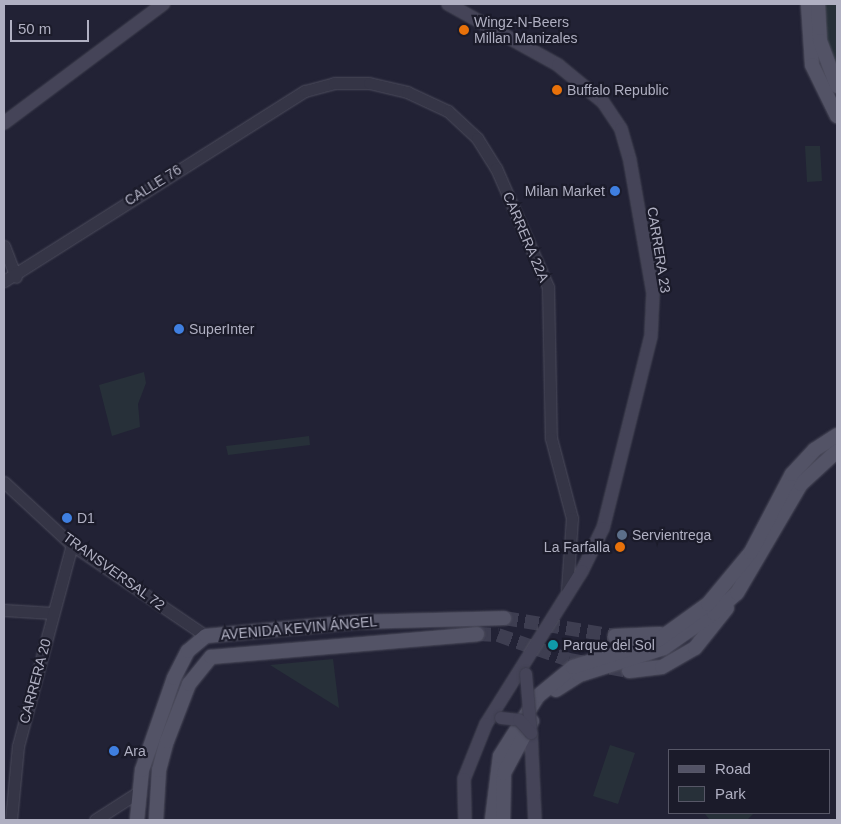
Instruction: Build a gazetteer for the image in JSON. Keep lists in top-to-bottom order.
{
  "streets": {
    "main road": ["CARRERA 23", "AVENIDA KEVIN ÁNGEL"],
    "street": [
      "CALLE 76",
      "CARRERA 22A",
      "TRANSVERSAL 72",
      "CARRERA 20"
    ]
  },
  "crossings": [
    ["CALLE 76", "CARRERA 22A"],
    ["CARRERA 22A", "CARRERA 23"],
    ["TRANSVERSAL 72", "AVENIDA KEVIN ÁNGEL"],
    ["TRANSVERSAL 72", "CARRERA 20"]
  ],
  "places": [
    "Wingz-N-Beers Millan Manizales",
    "Buffalo Republic",
    "Milan Market",
    "SuperInter",
    "D1",
    "Servientrega",
    "La Farfalla",
    "Parque del Sol",
    "Ara"
  ],
  "legend": ["Road", "Park"],
  "scale_bar": "50 m"
}
